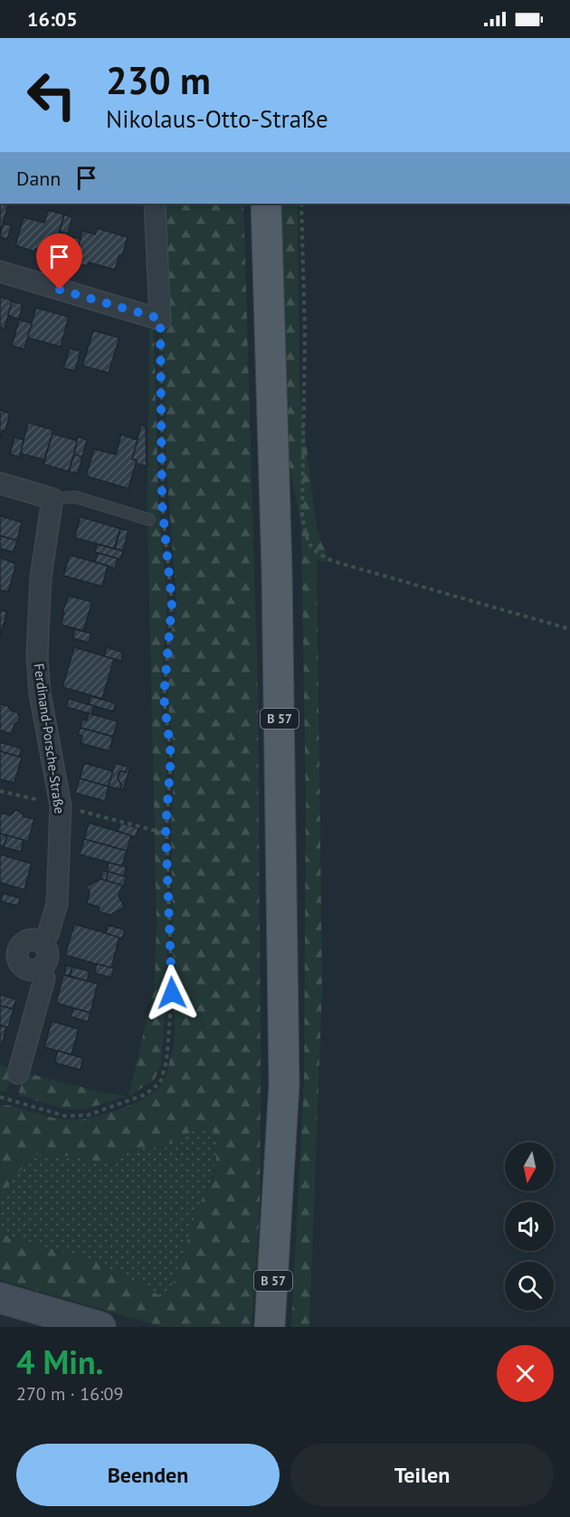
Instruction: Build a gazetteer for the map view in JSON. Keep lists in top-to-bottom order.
{
  "streets": {
    "main road": ["B 57"],
    "street": ["Ferdinand-Porsche-Straße"]
  },
  "north": "bottom",
  "page": {
    "status": "16:05",
    "turn": ["230 m", "Nikolaus-Otto-Straße"],
    "then": "Dann",
    "heading": ["4 Min.", "270 m · 16:09"],
    "buttons": ["Beenden", "Teilen"]
  }
}
